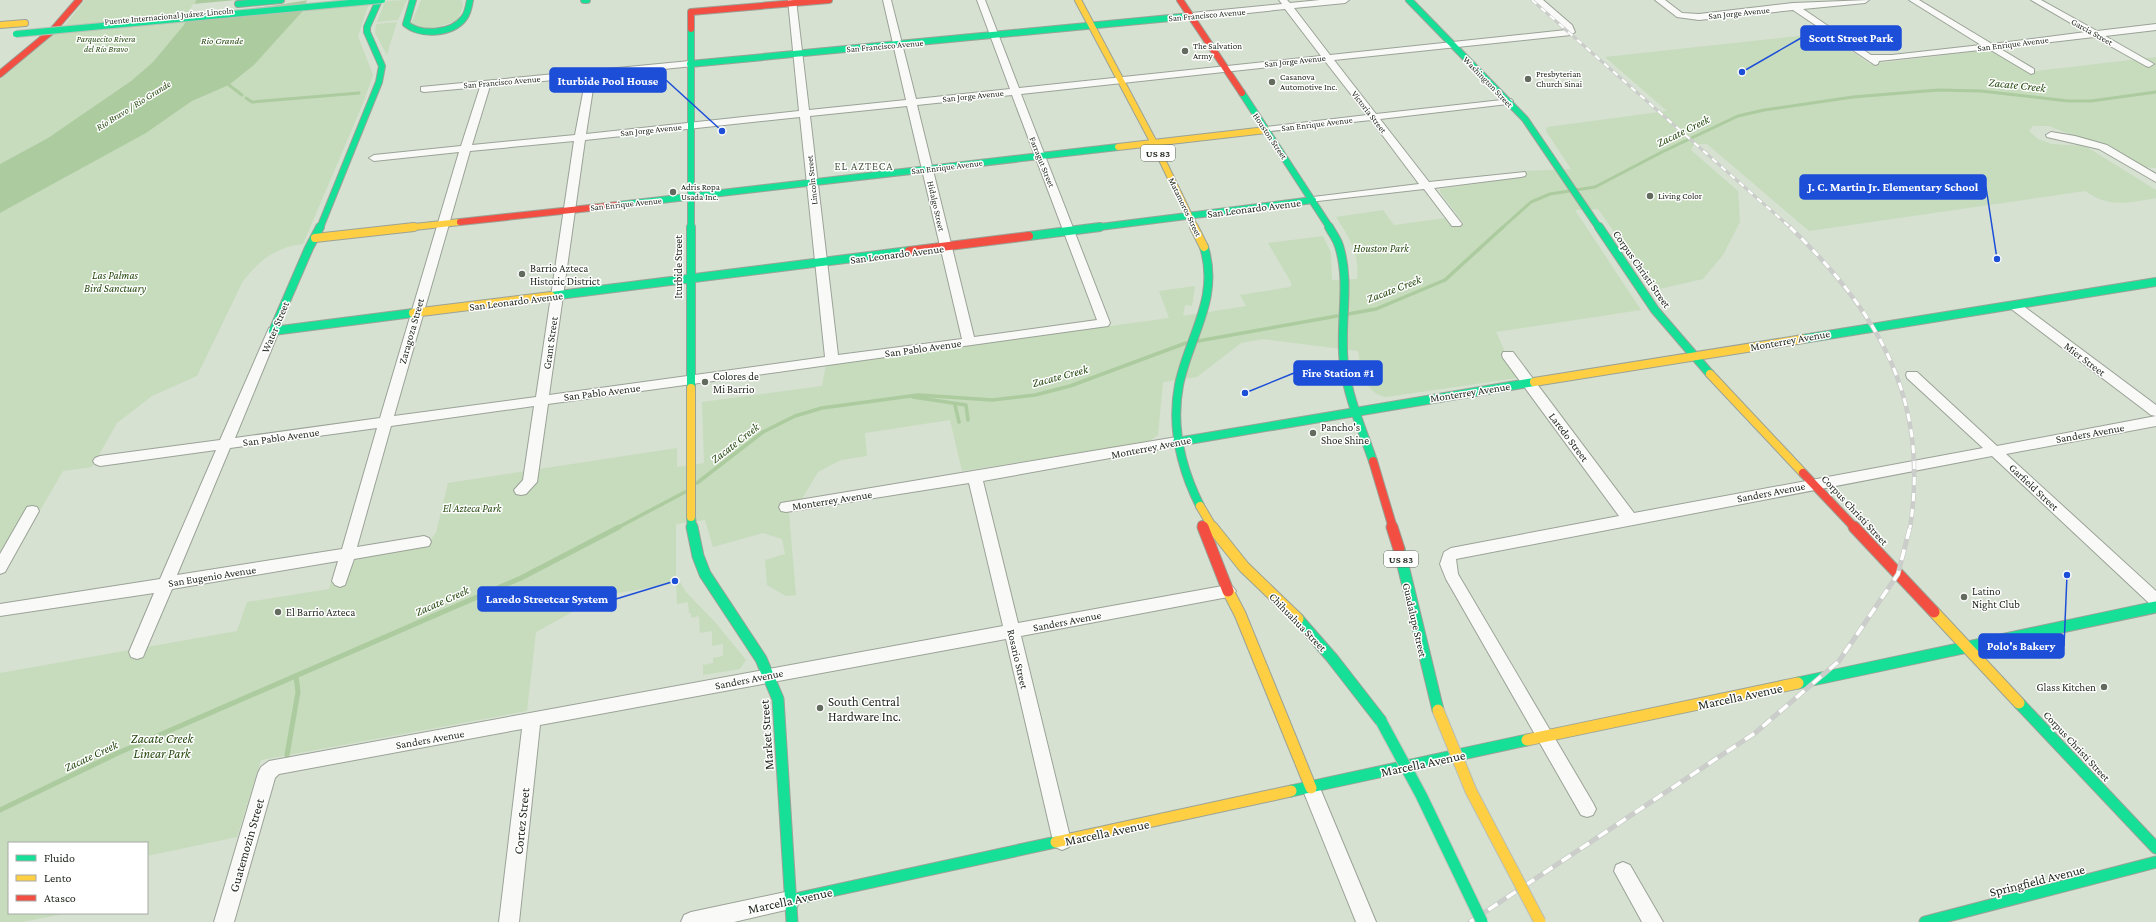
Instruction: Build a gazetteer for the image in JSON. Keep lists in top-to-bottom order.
{
  "streets": {
    "main road": [
      "San Francisco Avenue",
      "Puente Internacional Juárez-Lincoln",
      "San Enrique Avenue",
      "Washington Street",
      "Houston Street",
      "US 83",
      "Matamoros Street",
      "San Leonardo Avenue",
      "Iturbide Street",
      "Corpus Christi Street",
      "Water Street",
      "Monterrey Avenue",
      "Guadalupe Street",
      "Chihuahua Street",
      "Marcella Avenue",
      "Market Street",
      "Springfield Avenue"
    ],
    "street": [
      "San Jorge Avenue",
      "Garcia Street",
      "Victoria Street",
      "Farragut Street",
      "Lincoln Street",
      "Hidalgo Street",
      "Zaragoza Street",
      "Grant Street",
      "San Pablo Avenue",
      "Mier Street",
      "Sanders Avenue",
      "Laredo Street",
      "Garfield Street",
      "San Eugenio Avenue",
      "Rosario Street",
      "Cortez Street",
      "Guatemozin Street"
    ]
  },
  "crossings": [
    ["San Jorge Avenue", "San Enrique Avenue"],
    ["San Jorge Avenue", "Washington Street"],
    ["San Jorge Avenue", "Victoria Street"],
    ["San Jorge Avenue", "Houston Street"],
    ["San Jorge Avenue", "Farragut Street"],
    ["San Jorge Avenue", "Lincoln Street"],
    ["San Jorge Avenue", "Hidalgo Street"],
    ["San Jorge Avenue", "Matamoros Street"],
    ["San Jorge Avenue", "Iturbide Street"],
    ["San Jorge Avenue", "Zaragoza Street"],
    ["San Jorge Avenue", "Grant Street"],
    ["San Francisco Avenue", "Victoria Street"],
    ["San Francisco Avenue", "Houston Street"],
    ["San Francisco Avenue", "Farragut Street"],
    ["San Francisco Avenue", "Lincoln Street"],
    ["San Francisco Avenue", "Hidalgo Street"],
    ["San Francisco Avenue", "Matamoros Street"],
    ["San Francisco Avenue", "Iturbide Street"],
    ["San Francisco Avenue", "Zaragoza Street"],
    ["San Francisco Avenue", "Grant Street"],
    ["Garcia Street", "San Enrique Avenue"],
    ["San Enrique Avenue", "Washington Street"],
    ["San Enrique Avenue", "Victoria Street"],
    ["San Enrique Avenue", "Houston Street"],
    ["San Enrique Avenue", "Farragut Street"],
    ["San Enrique Avenue", "Lincoln Street"],
    ["San Enrique Avenue", "Hidalgo Street"],
    ["San Enrique Avenue", "Matamoros Street"],
    ["San Enrique Avenue", "Iturbide Street"],
    ["San Enrique Avenue", "Water Street"],
    ["San Enrique Avenue", "Zaragoza Street"],
    ["San Enrique Avenue", "Grant Street"],
    ["Washington Street", "Corpus Christi Street"],
    ["Victoria Street", "San Leonardo Avenue"],
    ["Houston Street", "San Leonardo Avenue"],
    ["Houston Street", "Guadalupe Street"],
    ["Farragut Street", "San Leonardo Avenue"],
    ["Farragut Street", "San Pablo Avenue"],
    ["Lincoln Street", "San Leonardo Avenue"],
    ["Lincoln Street", "Iturbide Street"],
    ["Lincoln Street", "San Pablo Avenue"],
    ["Hidalgo Street", "San Leonardo Avenue"],
    ["Hidalgo Street", "San Pablo Avenue"],
    ["Matamoros Street", "San Leonardo Avenue"],
    ["Matamoros Street", "Chihuahua Street"],
    ["San Leonardo Avenue", "Iturbide Street"],
    ["San Leonardo Avenue", "Water Street"],
    ["San Leonardo Avenue", "Zaragoza Street"],
    ["San Leonardo Avenue", "Grant Street"],
    ["Iturbide Street", "San Pablo Avenue"],
    ["Iturbide Street", "Market Street"],
    ["Corpus Christi Street", "Monterrey Avenue"],
    ["Corpus Christi Street", "Sanders Avenue"],
    ["Corpus Christi Street", "Marcella Avenue"],
    ["Water Street", "San Pablo Avenue"],
    ["Water Street", "San Eugenio Avenue"],
    ["Zaragoza Street", "San Pablo Avenue"],
    ["Zaragoza Street", "San Eugenio Avenue"],
    ["Monterrey Avenue", "Mier Street"],
    ["Monterrey Avenue", "Laredo Street"],
    ["Monterrey Avenue", "Guadalupe Street"],
    ["Monterrey Avenue", "Chihuahua Street"],
    ["Monterrey Avenue", "Rosario Street"],
    ["Grant Street", "San Pablo Avenue"],
    ["Mier Street", "Sanders Avenue"],
    ["Sanders Avenue", "Laredo Street"],
    ["Sanders Avenue", "Garfield Street"],
    ["Sanders Avenue", "Rosario Street"],
    ["Sanders Avenue", "Marcella Avenue"],
    ["Sanders Avenue", "Market Street"],
    ["Sanders Avenue", "Cortez Street"],
    ["Sanders Avenue", "Guatemozin Street"],
    ["Rosario Street", "Marcella Avenue"],
    ["Marcella Avenue", "Market Street"]
  ],
  "districts": ["EL AZTECA"],
  "water": ["Rio Grande", "Zacate Creek", "Río Bravo / Rio Grande"],
  "parks": [
    "Parquecito Rivera del Río Bravo",
    "Houston Park",
    "Las Palmas Bird Sanctuary",
    "El Azteca Park",
    "Zacate Creek Linear Park"
  ],
  "places": [
    "The Salvation Army",
    "Scott Street Park",
    "Presbyterian Church Sinai",
    "Casanova Automotive Inc.",
    "Iturbide Pool House",
    "Adris Ropa Usada Inc.",
    "Living Color",
    "J. C. Martin Jr. Elementary School",
    "Barrio Azteca Historic District",
    "Colores de Mi Barrio",
    "Fire Station #1",
    "Pancho's Shoe Shine",
    "Polo's Bakery",
    "Laredo Streetcar System",
    "Latino Night Club",
    "El Barrio Azteca",
    "Glass Kitchen",
    "South Central Hardware Inc."
  ],
  "legend": ["Fluido", "Lento", "Atasco"]
}
